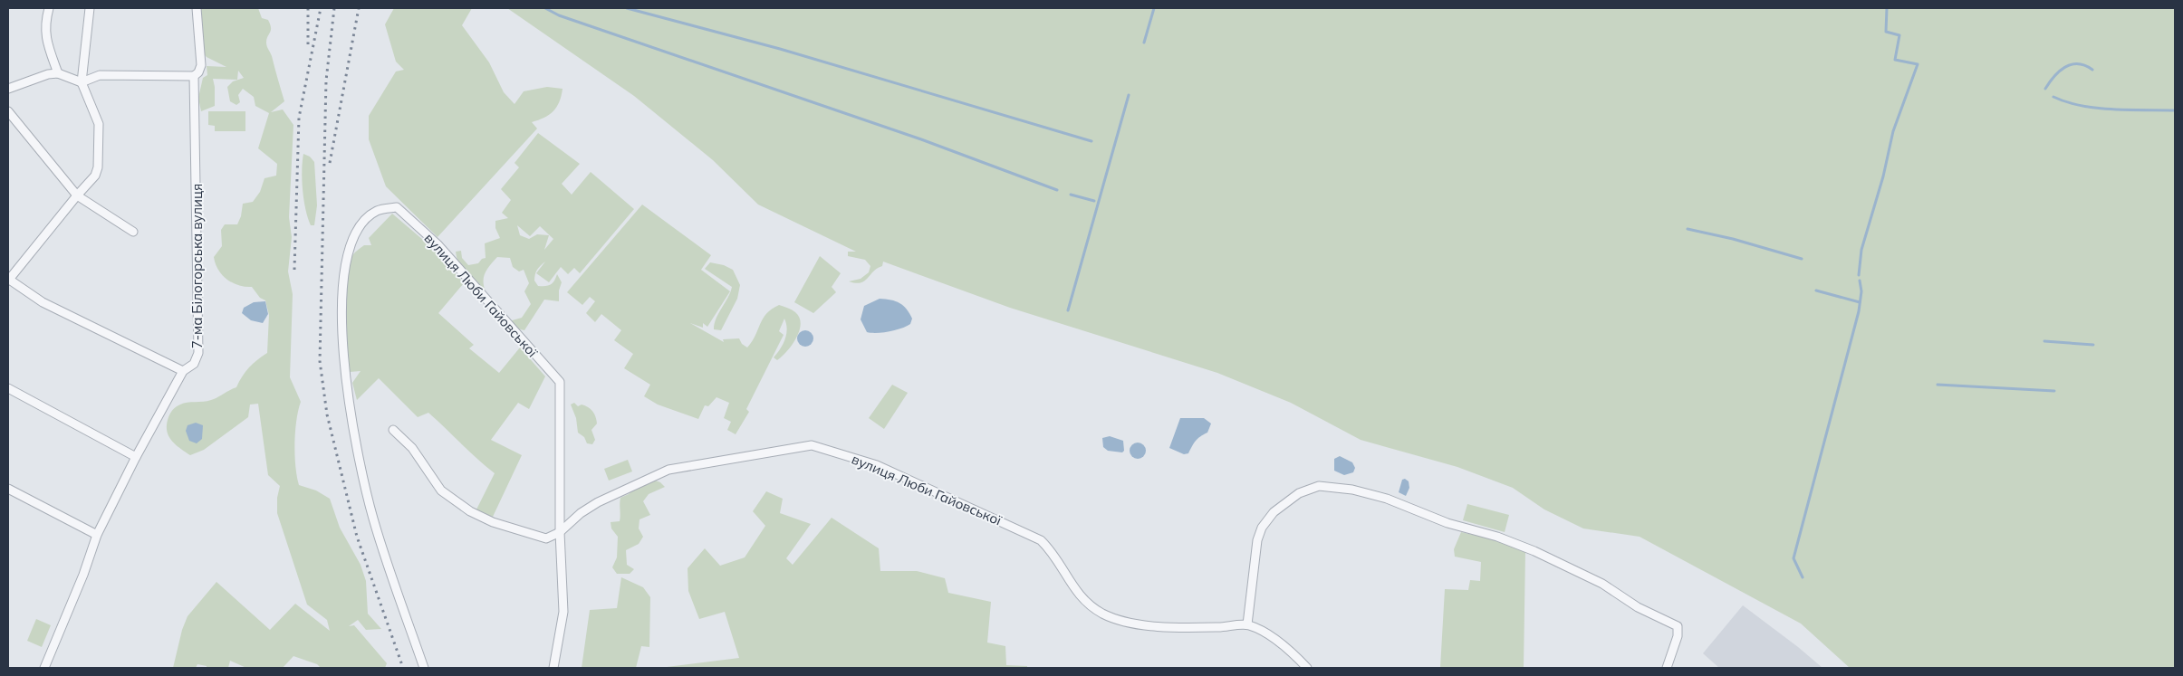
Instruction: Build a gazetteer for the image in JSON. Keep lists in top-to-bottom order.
{
  "streets": {
    "street": ["7-ма Білогорська вулиця", "вулиця Люби Гайовської"]
  }
}
